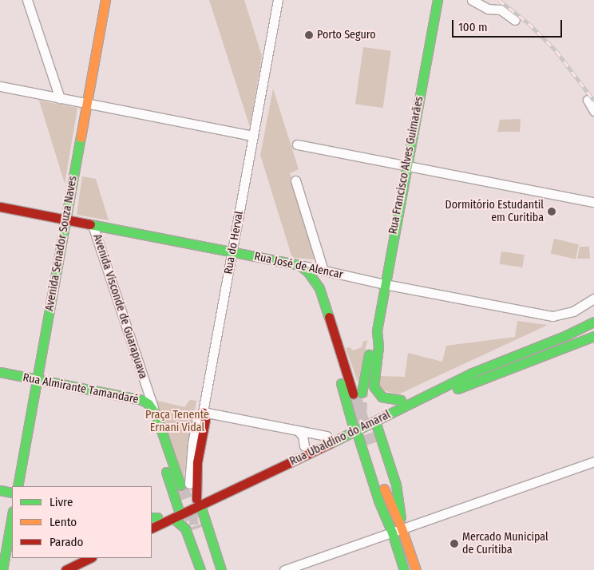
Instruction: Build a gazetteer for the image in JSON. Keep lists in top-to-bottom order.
{
  "streets": {
    "main road": [
      "Rua Francisco Alves Guimarães",
      "Avenida Senador Souza Naves",
      "Rua José de Alencar",
      "Avenida Visconde de Guarapuava",
      "Rua Almirante Tamandaré",
      "Rua Ubaldino do Amaral"
    ],
    "street": ["Rua do Herval"]
  },
  "crossings": [
    ["Rua Francisco Alves Guimarães", "Rua José de Alencar"],
    ["Rua Francisco Alves Guimarães", "Rua Ubaldino do Amaral"],
    ["Rua do Herval", "Rua José de Alencar"],
    ["Rua do Herval", "Avenida Visconde de Guarapuava"],
    ["Avenida Senador Souza Naves", "Rua José de Alencar"],
    ["Avenida Senador Souza Naves", "Rua Almirante Tamandaré"],
    ["Rua José de Alencar", "Avenida Visconde de Guarapuava"],
    ["Avenida Visconde de Guarapuava", "Rua Almirante Tamandaré"]
  ],
  "parks": ["Praça Tenente Ernani Vidal"],
  "places": ["Porto Seguro", "Dormitório Estudantil em Curitiba", "Mercado Municipal de Curitiba"],
  "legend": ["Livre", "Lento", "Parado"],
  "scale_bar": "100 m"
}
